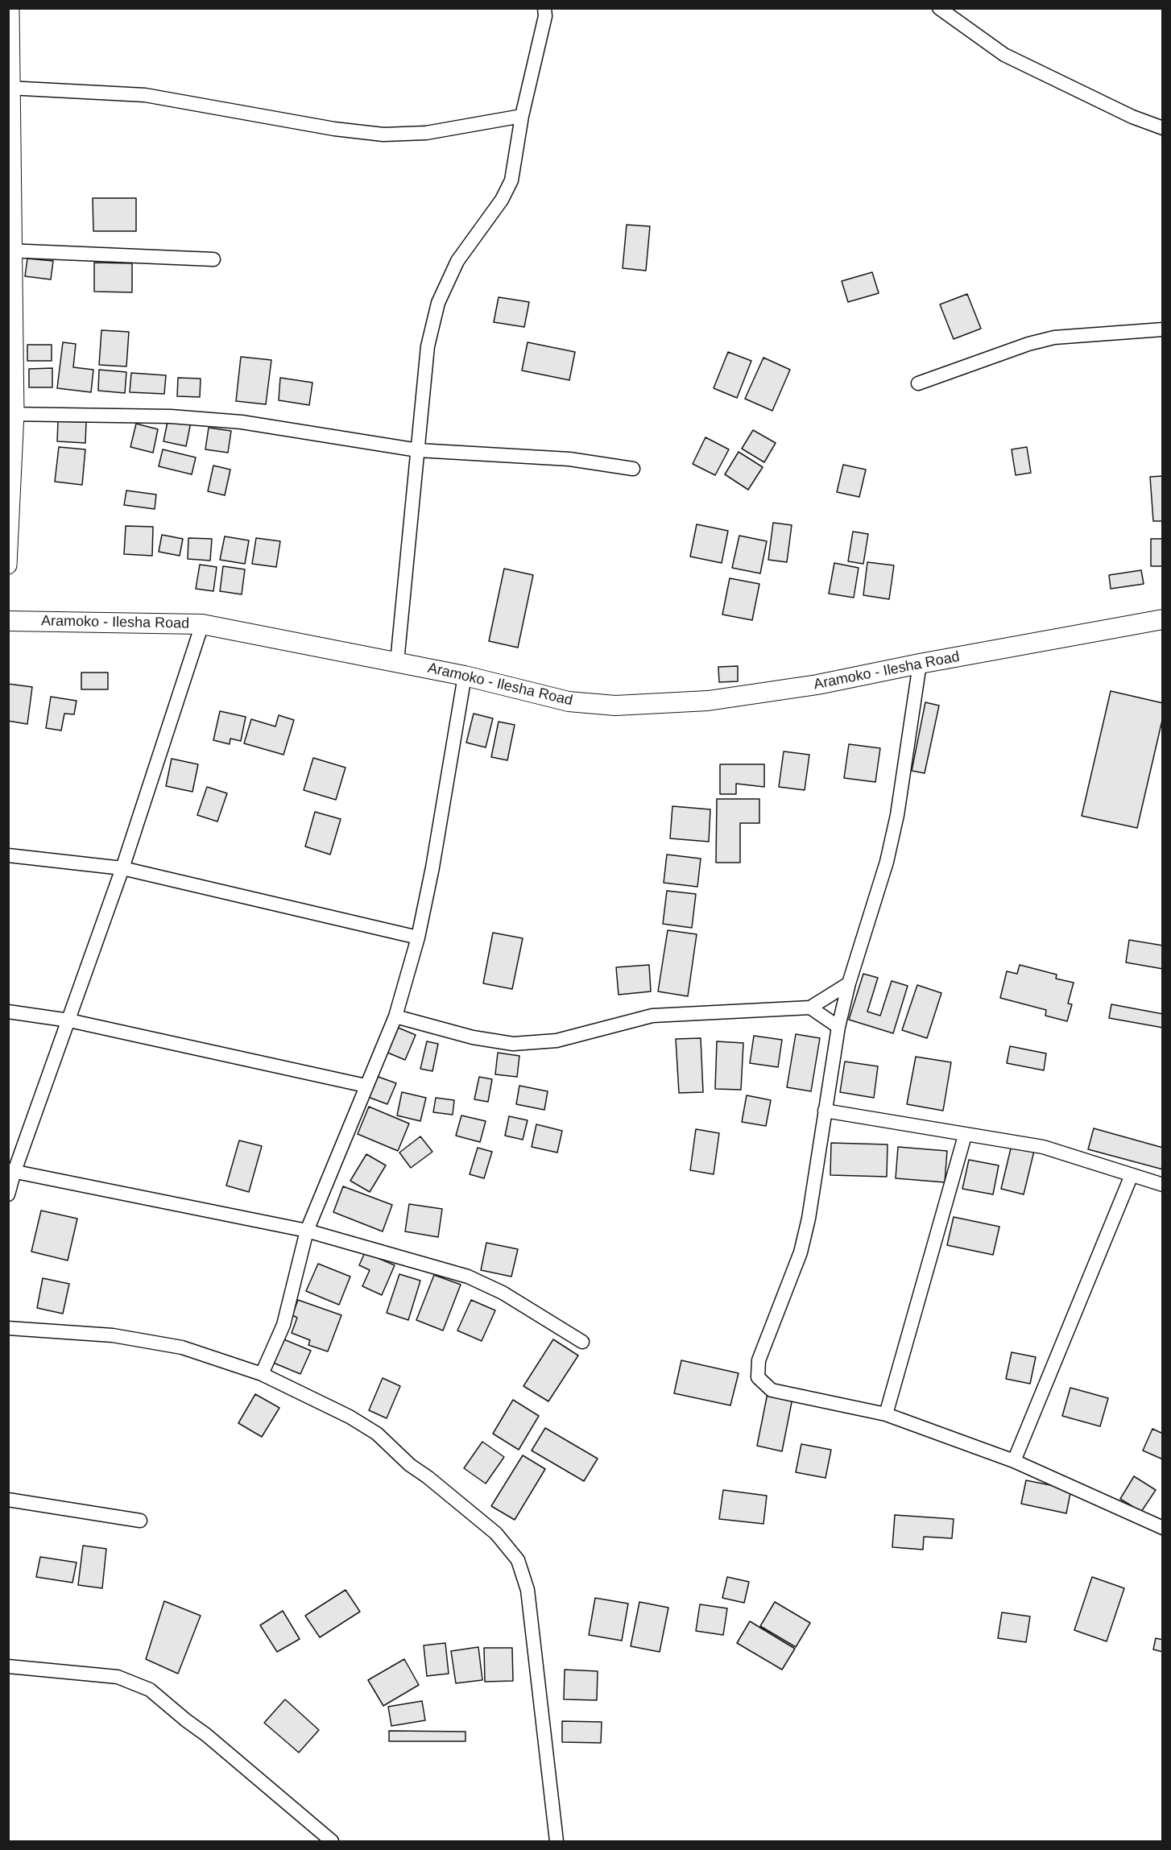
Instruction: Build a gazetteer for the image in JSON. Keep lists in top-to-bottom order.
{
  "streets": {
    "main road": ["Aramoko - Ilesha Road"]
  }
}
